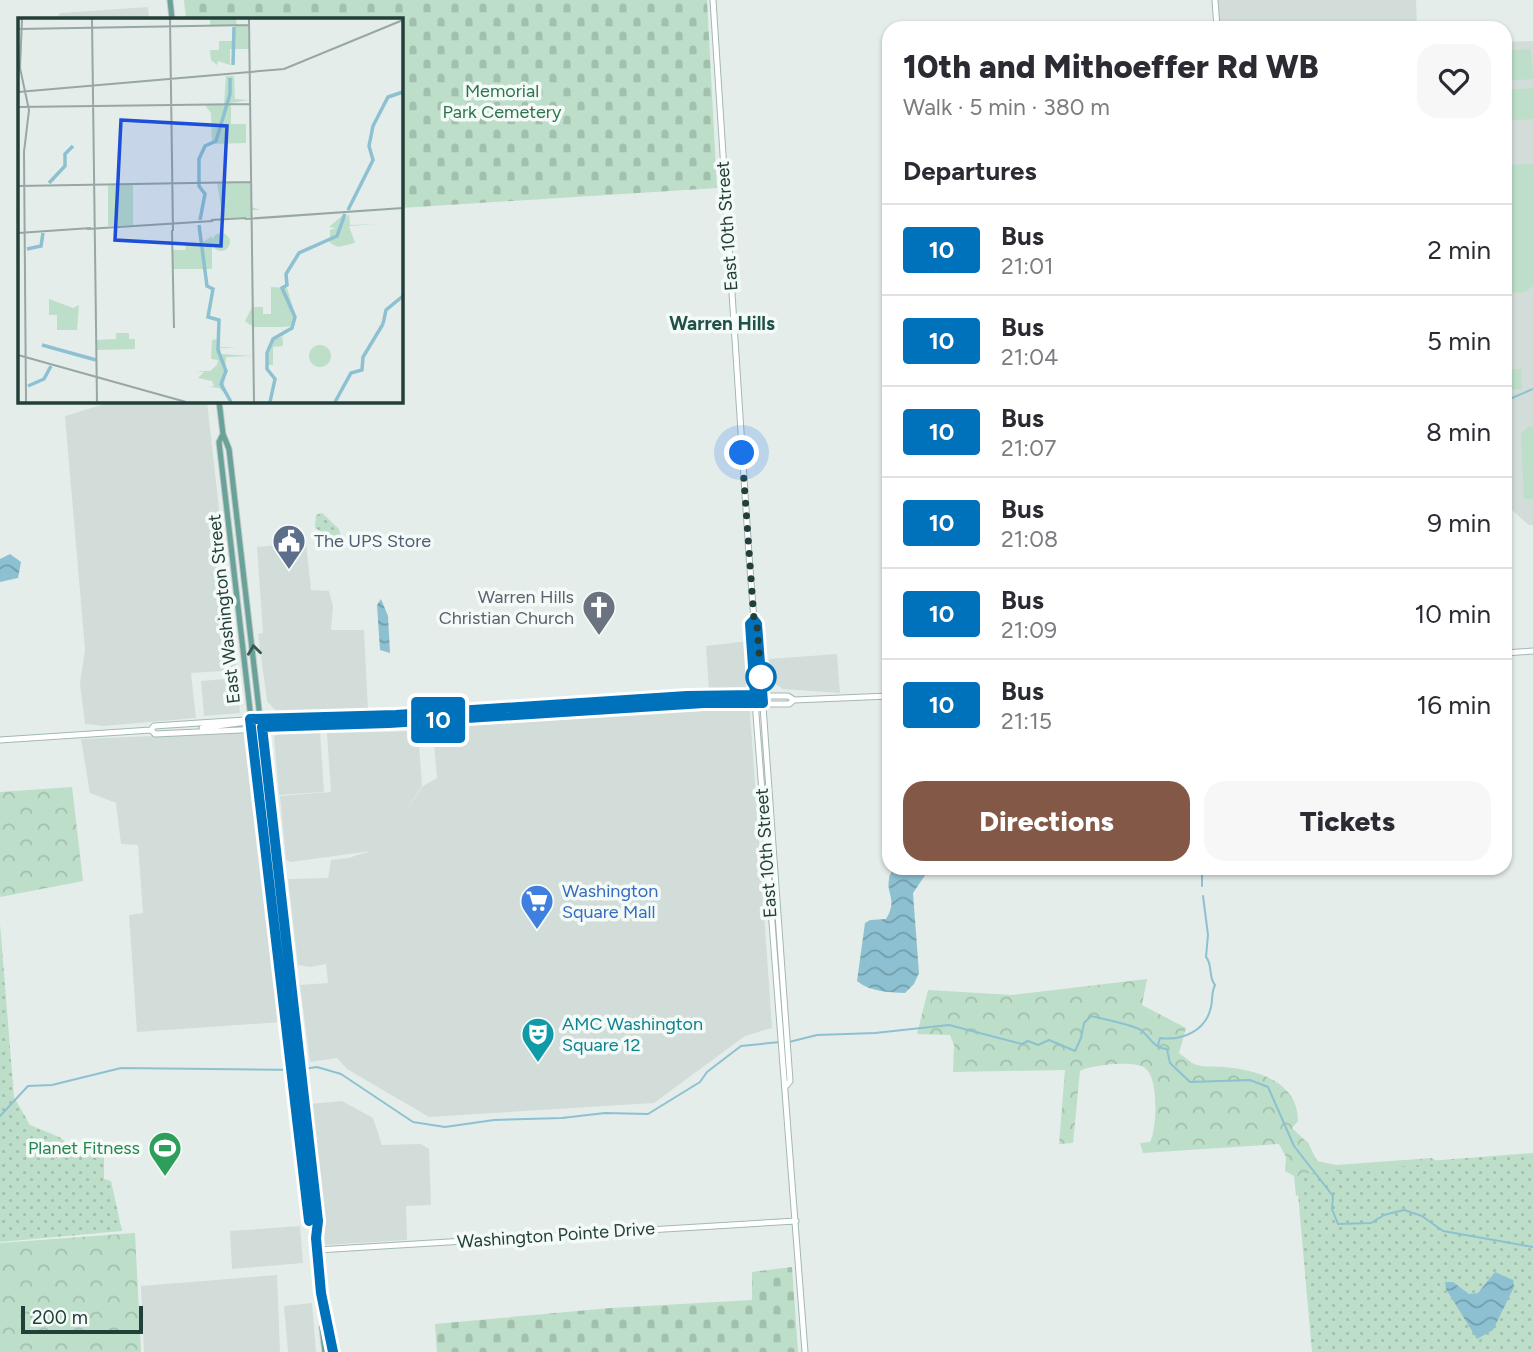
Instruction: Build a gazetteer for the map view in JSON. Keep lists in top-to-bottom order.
{
  "streets": {
    "main road": ["East 10th Street", "East Washington Street", "Washington Pointe Drive"]
  },
  "crossings": [
    ["East 10th Street", "Washington Pointe Drive"],
    ["East Washington Street", "Washington Pointe Drive"]
  ],
  "districts": ["Warren Hills"],
  "parks": ["Memorial Park Cemetery"],
  "places": {
    "public building": ["The UPS Store"],
    "church": ["Warren Hills Christian Church"],
    "supermarket": ["Washington Square Mall"],
    "theatre": ["AMC Washington Square 12"],
    "sports": ["Planet Fitness"]
  },
  "lines": ["bus line 10"],
  "scale_bar": "200 m",
  "page": {
    "on_map": "10",
    "heading": [
      ["10th and Mithoeffer Rd WB", "Walk · 5 min · 380 m"],
      "Departures"
    ],
    "list": [
      {
        "mark": "10",
        "name": "Bus",
        "note": "21:01",
        "value": "2 min"
      },
      {
        "mark": "10",
        "name": "Bus",
        "note": "21:04",
        "value": "5 min"
      },
      {
        "mark": "10",
        "name": "Bus",
        "note": "21:07",
        "value": "8 min"
      },
      {
        "mark": "10",
        "name": "Bus",
        "note": "21:08",
        "value": "9 min"
      },
      {
        "mark": "10",
        "name": "Bus",
        "note": "21:09",
        "value": "10 min"
      },
      {
        "mark": "10",
        "name": "Bus",
        "note": "21:15",
        "value": "16 min"
      }
    ],
    "buttons": ["Directions", "Tickets"],
    "scale": "200 m"
  }
}
